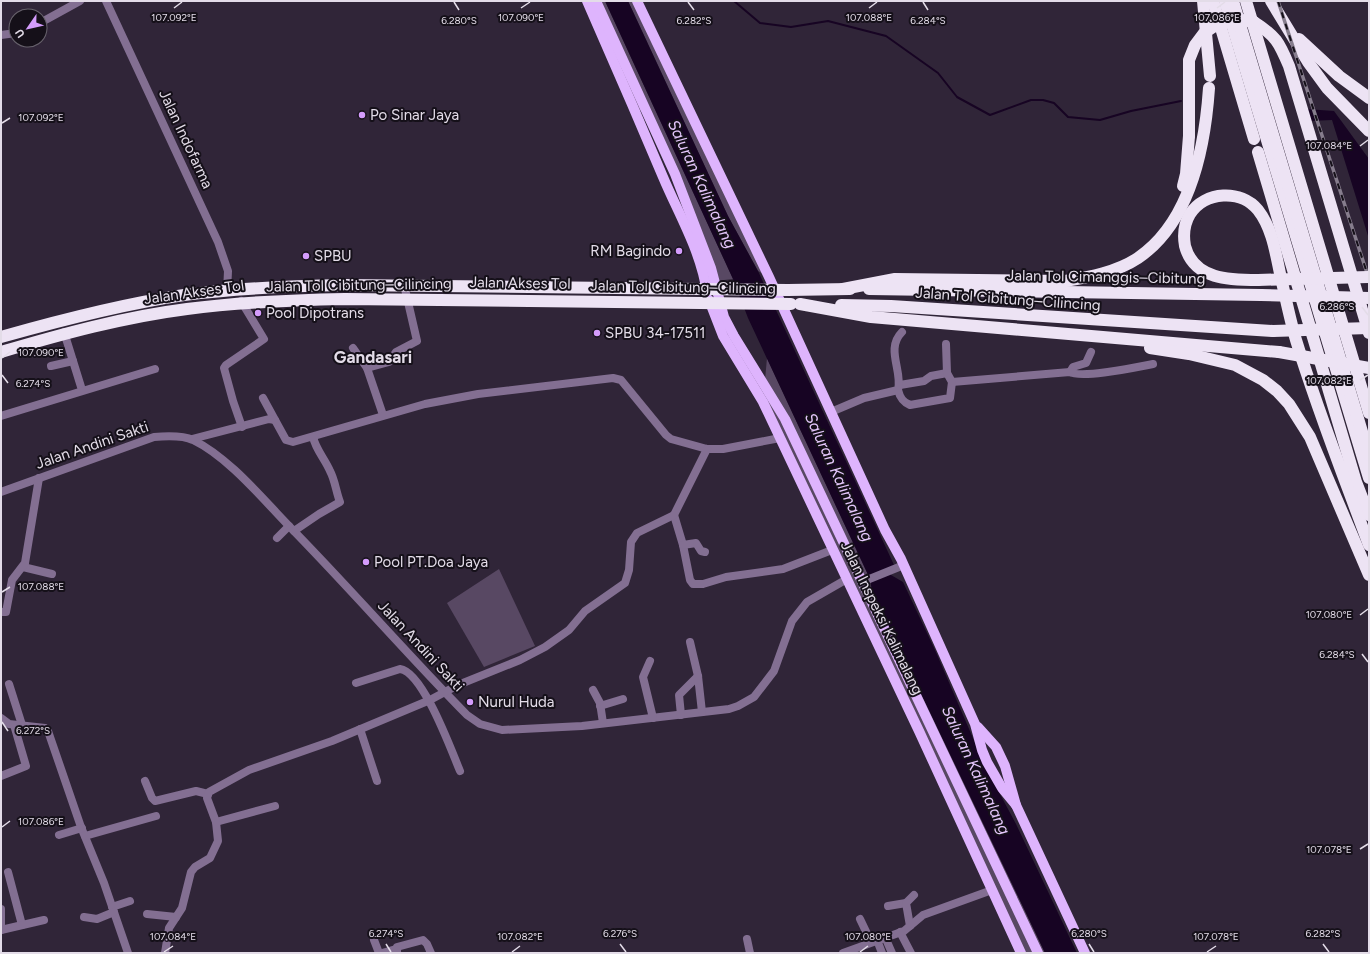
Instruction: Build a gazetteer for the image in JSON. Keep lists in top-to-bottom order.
{
  "streets": {
    "highway": ["Jalan Tol Cimanggis–Cibitung", "Jalan Tol Cibitung–Cilincing"],
    "main road": ["Jalan Akses Tol", "Jalan Inspeksi Kalimalang"],
    "street": ["Jalan Indofarma", "Jalan Andini Sakti"]
  },
  "crossings": [
    ["Jalan Indofarma", "Jalan Akses Tol"],
    ["Jalan Tol Cimanggis–Cibitung", "Jalan Tol Cibitung–Cilincing"],
    ["Jalan Akses Tol", "Jalan Tol Cibitung–Cilincing"],
    ["Jalan Akses Tol", "Jalan Inspeksi Kalimalang"],
    ["Jalan Andini Sakti", "Jalan Inspeksi Kalimalang"]
  ],
  "districts": ["Gandasari"],
  "water": ["Saluran Kalimalang"],
  "places": [
    "Po Sinar Jaya",
    "RM Bagindo",
    "SPBU",
    "Pool Dipotrans",
    "SPBU 34-17511",
    "Pool PT.Doa Jaya",
    "Nurul Huda"
  ],
  "north": "bottom left",
  "coordinates": [
    "107.092°E",
    "107.090°E",
    "107.088°E",
    "107.086°E",
    "6.280°S",
    "6.282°S",
    "6.284°S",
    "107.084°E",
    "6.286°S",
    "107.082°E",
    "6.274°S",
    "107.080°E",
    "6.272°S",
    "107.078°E",
    "6.276°S"
  ]
}
